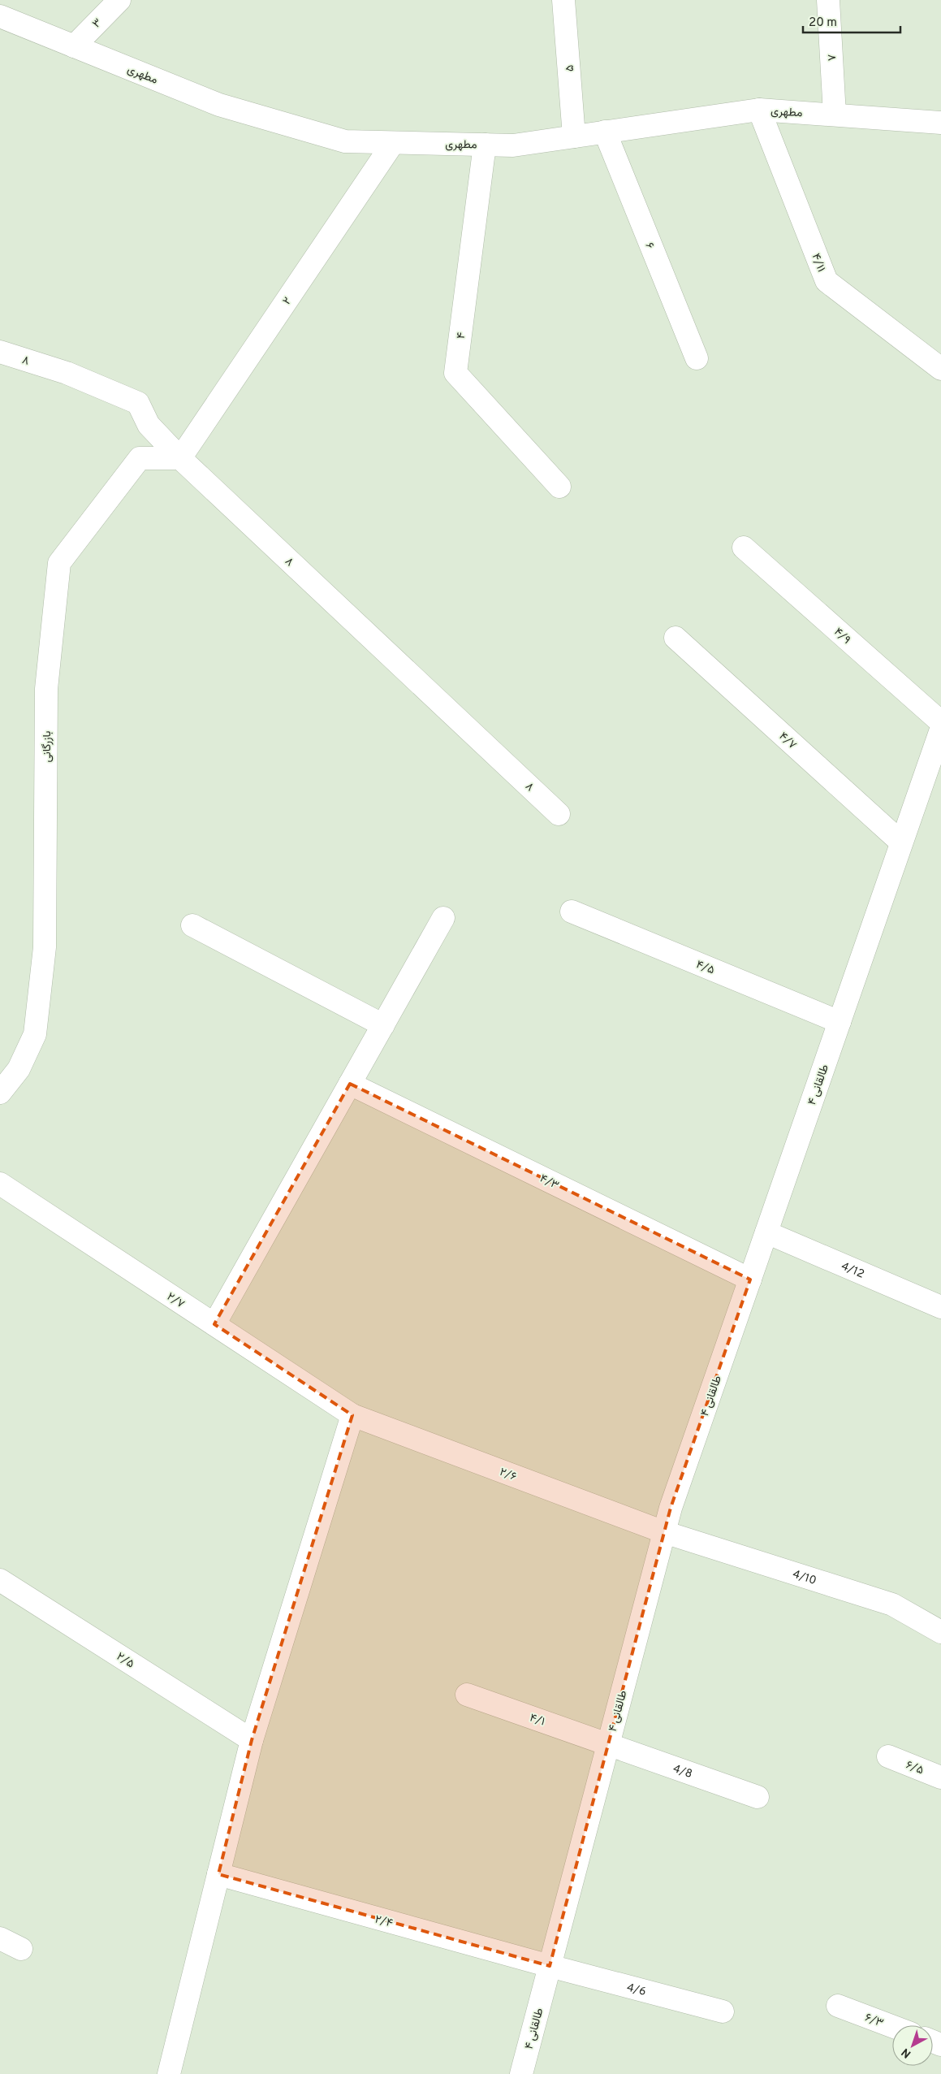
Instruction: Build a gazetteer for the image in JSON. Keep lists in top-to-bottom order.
{
  "streets": {
    "street": [
      "۳",
      "۷",
      "۵",
      "مطهری",
      "۶",
      "۴/۱۱",
      "۲",
      "۴",
      "۸",
      "۴/۹",
      "۴/۷",
      "بازرگانی",
      "۴/۵",
      "طالقانی ۴",
      "۴/۳",
      "4/12",
      "۲/۷",
      "۲/۶",
      "4/10",
      "۲/۵",
      "۴/۱",
      "۶/۵",
      "4/8",
      "۲/۴",
      "4/6",
      "۶/۳"
    ]
  },
  "crossings": [
    ["۳", "مطهری"],
    ["۷", "مطهری"],
    ["۵", "مطهری"],
    ["مطهری", "۶"],
    ["مطهری", "۴/۱۱"],
    ["مطهری", "۲"],
    ["مطهری", "۴"],
    ["۲", "۸"],
    ["۲", "بازرگانی"],
    ["۸", "بازرگانی"],
    ["۴/۷", "طالقانی ۴"],
    ["۴/۵", "طالقانی ۴"],
    ["طالقانی ۴", "۴/۳"],
    ["طالقانی ۴", "4/12"],
    ["طالقانی ۴", "۲/۶"],
    ["طالقانی ۴", "4/10"],
    ["طالقانی ۴", "۴/۱"],
    ["طالقانی ۴", "4/8"],
    ["طالقانی ۴", "۲/۴"],
    ["طالقانی ۴", "4/6"],
    ["۲/۷", "۲/۶"],
    ["۲/۶", "4/10"],
    ["۴/۱", "4/8"],
    ["۲/۴", "4/6"]
  ],
  "scale_bar": "20 m",
  "north": "bottom left"
}
